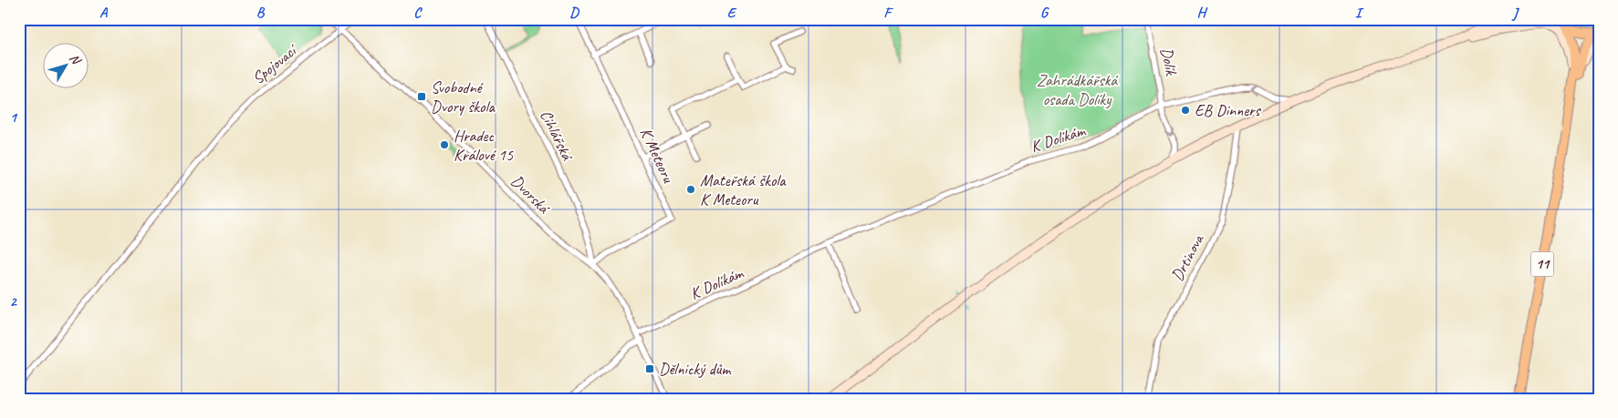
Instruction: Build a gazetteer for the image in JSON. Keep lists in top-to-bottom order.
{
  "streets": {
    "main road": ["11"],
    "street": [
      "Dolík",
      "Spojovací",
      "Cihlářská",
      "K Dolíkám",
      "K Meteoru",
      "Dvorská",
      "Drtinova"
    ]
  },
  "crossings": [
    ["Dolík", "K Dolíkám"],
    ["Spojovací", "Dvorská"],
    ["Cihlářská", "K Meteoru"],
    ["Cihlářská", "Dvorská"],
    ["K Dolíkám", "Dvorská"],
    ["K Meteoru", "Dvorská"]
  ],
  "one_way": ["Dolík"],
  "parks": ["Zahrádkářská osada Dolíky"],
  "places": {
    "transit": ["Svobodné Dvory škola", "Dělnický dům"],
    "other": ["EB Dinners", "Hradec Králové 15", "Mateřská škola K Meteoru"]
  },
  "north": "top right",
  "grid": {
    "columns": [
      "A",
      "B",
      "C",
      "D",
      "E",
      "F",
      "G",
      "H",
      "I",
      "J"
    ],
    "rows": ["1", "2"]
  }
}
